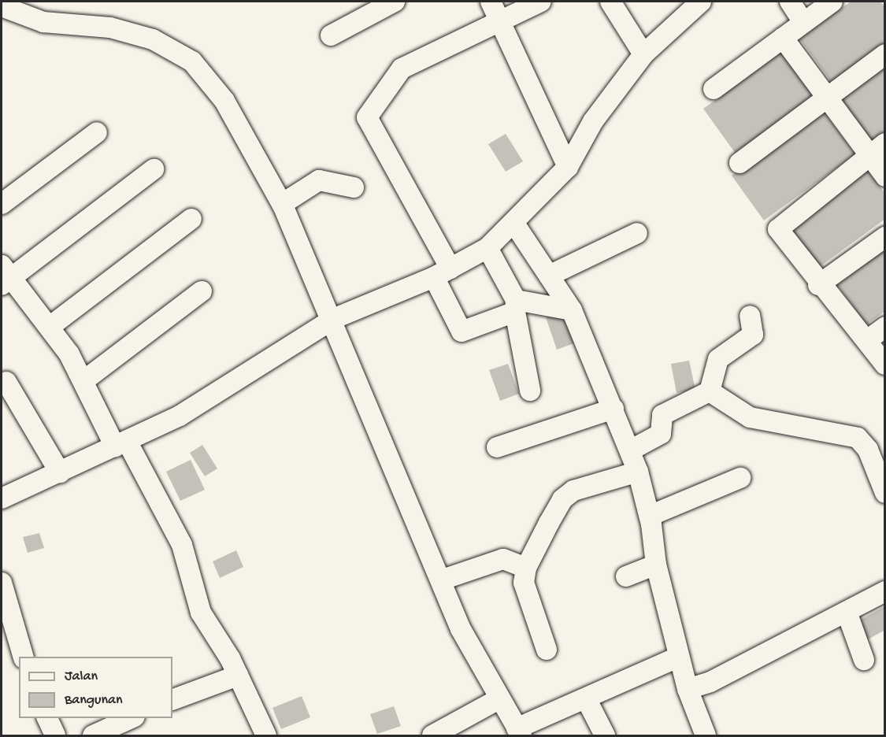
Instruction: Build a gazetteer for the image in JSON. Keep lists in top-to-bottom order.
{
  "legend": ["Jalan", "Bangunan"]
}
